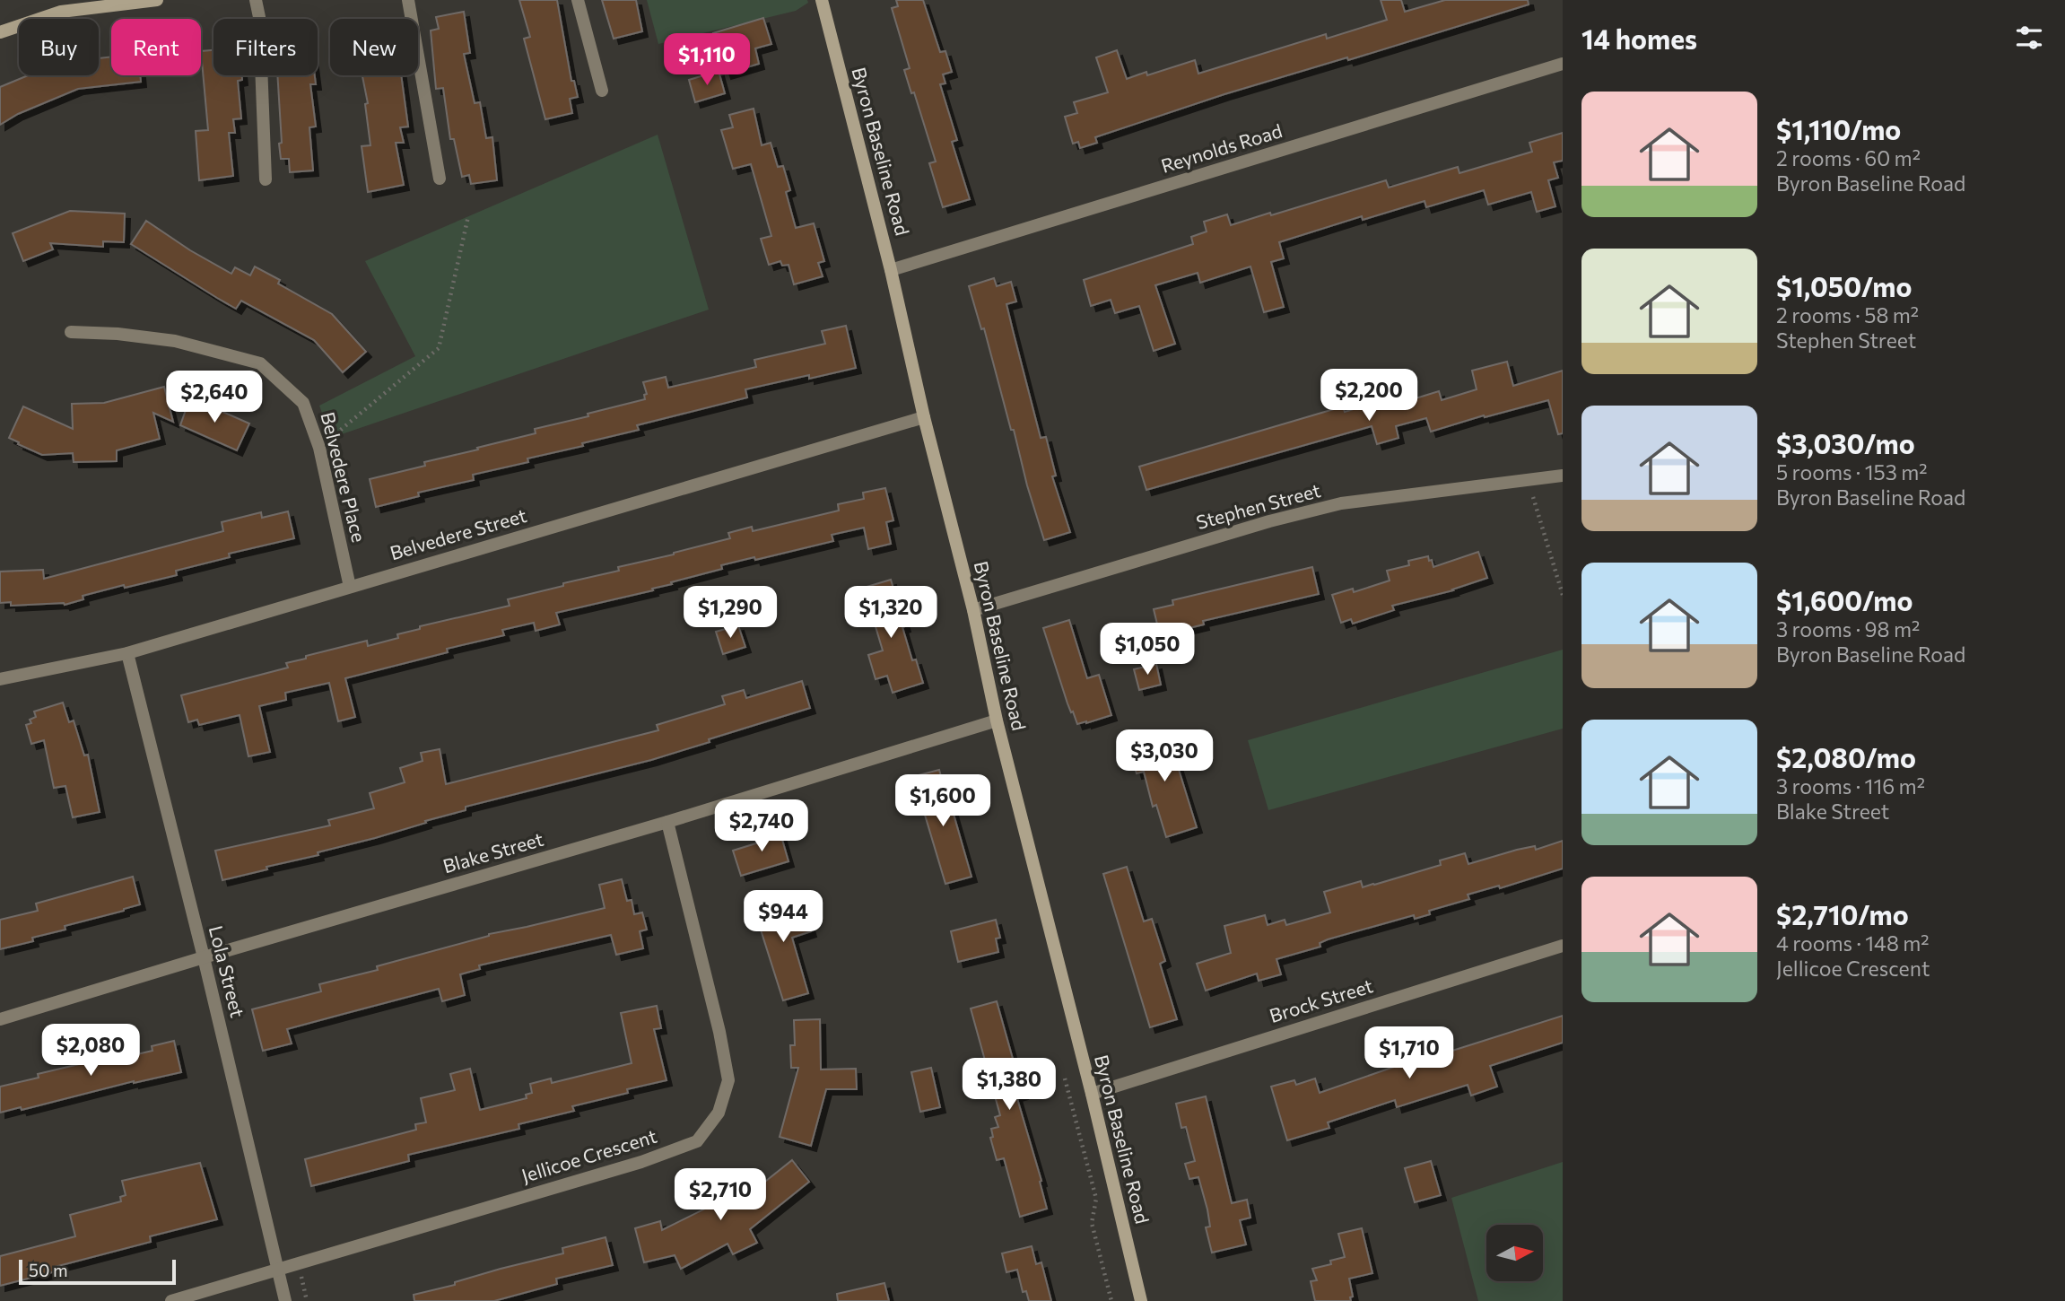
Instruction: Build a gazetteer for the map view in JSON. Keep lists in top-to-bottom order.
{
  "streets": {
    "main road": ["Byron Baseline Road"],
    "street": [
      "Reynolds Road",
      "Belvedere Place",
      "Stephen Street",
      "Belvedere Street",
      "Blake Street",
      "Lola Street",
      "Brock Street",
      "Jellicoe Crescent"
    ]
  },
  "crossings": [
    ["Reynolds Road", "Byron Baseline Road"],
    ["Byron Baseline Road", "Stephen Street"],
    ["Byron Baseline Road", "Belvedere Street"],
    ["Byron Baseline Road", "Blake Street"],
    ["Byron Baseline Road", "Brock Street"],
    ["Belvedere Place", "Belvedere Street"],
    ["Belvedere Street", "Lola Street"],
    ["Blake Street", "Lola Street"],
    ["Blake Street", "Jellicoe Crescent"],
    ["Lola Street", "Jellicoe Crescent"]
  ],
  "scale_bar": "50 m",
  "north": "right",
  "page": {
    "heading": "14 homes",
    "chip": [
      "Buy",
      "Rent",
      "Filters",
      "New"
    ],
    "price": [
      "$1,110",
      "$2,200",
      "$2,640",
      "$1,290",
      "$1,320",
      "$1,050",
      "$3,030",
      "$1,600",
      "$2,740",
      "$944",
      "$2,080",
      "$1,710",
      "$1,380",
      "$2,710"
    ],
    "list": [
      {
        "name": "$1,110/mo",
        "note": "2 rooms · 60 m² · Byron Baseline Road"
      },
      {
        "name": "$1,050/mo",
        "note": "2 rooms · 58 m² · Stephen Street"
      },
      {
        "name": "$3,030/mo",
        "note": "5 rooms · 153 m² · Byron Baseline Road"
      },
      {
        "name": "$1,600/mo",
        "note": "3 rooms · 98 m² · Byron Baseline Road"
      },
      {
        "name": "$2,080/mo",
        "note": "3 rooms · 116 m² · Blake Street"
      },
      {
        "name": "$2,710/mo",
        "note": "4 rooms · 148 m² · Jellicoe Crescent"
      }
    ],
    "scale": "50 m"
  }
}
